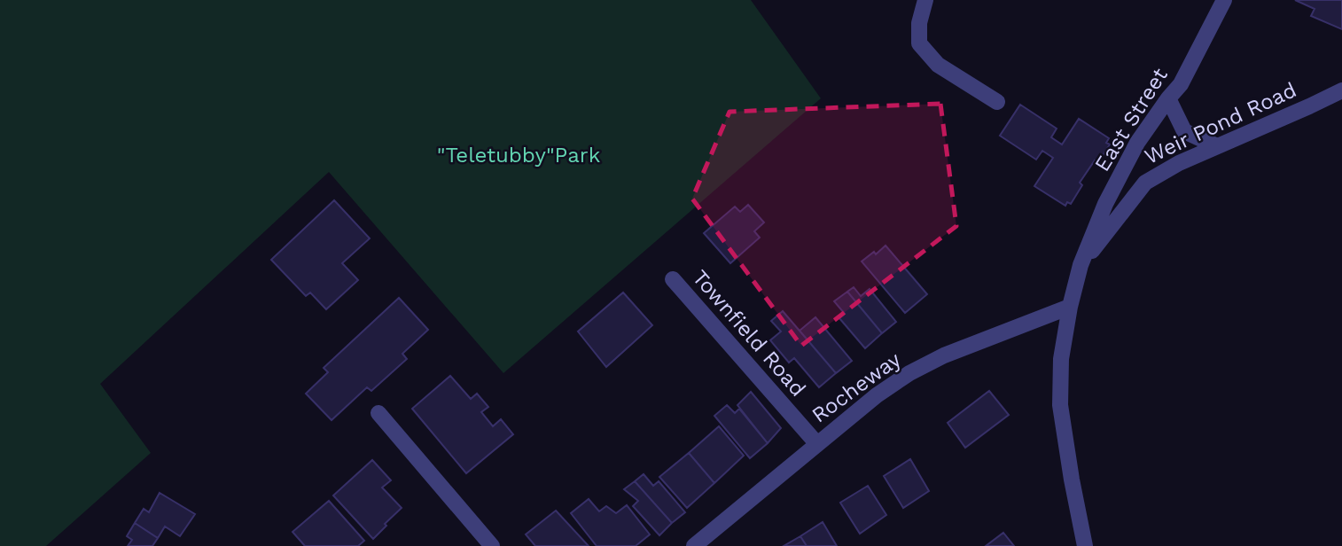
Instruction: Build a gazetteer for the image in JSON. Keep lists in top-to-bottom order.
{
  "streets": {
    "street": [
      "East Street",
      "Weir Pond Road",
      "Townfield Road",
      "Rocheway"
    ]
  },
  "crossings": [
    ["East Street", "Weir Pond Road"],
    ["East Street", "Rocheway"],
    ["Townfield Road", "Rocheway"]
  ],
  "parks": ["\"Teletubby\"Park"]
}
